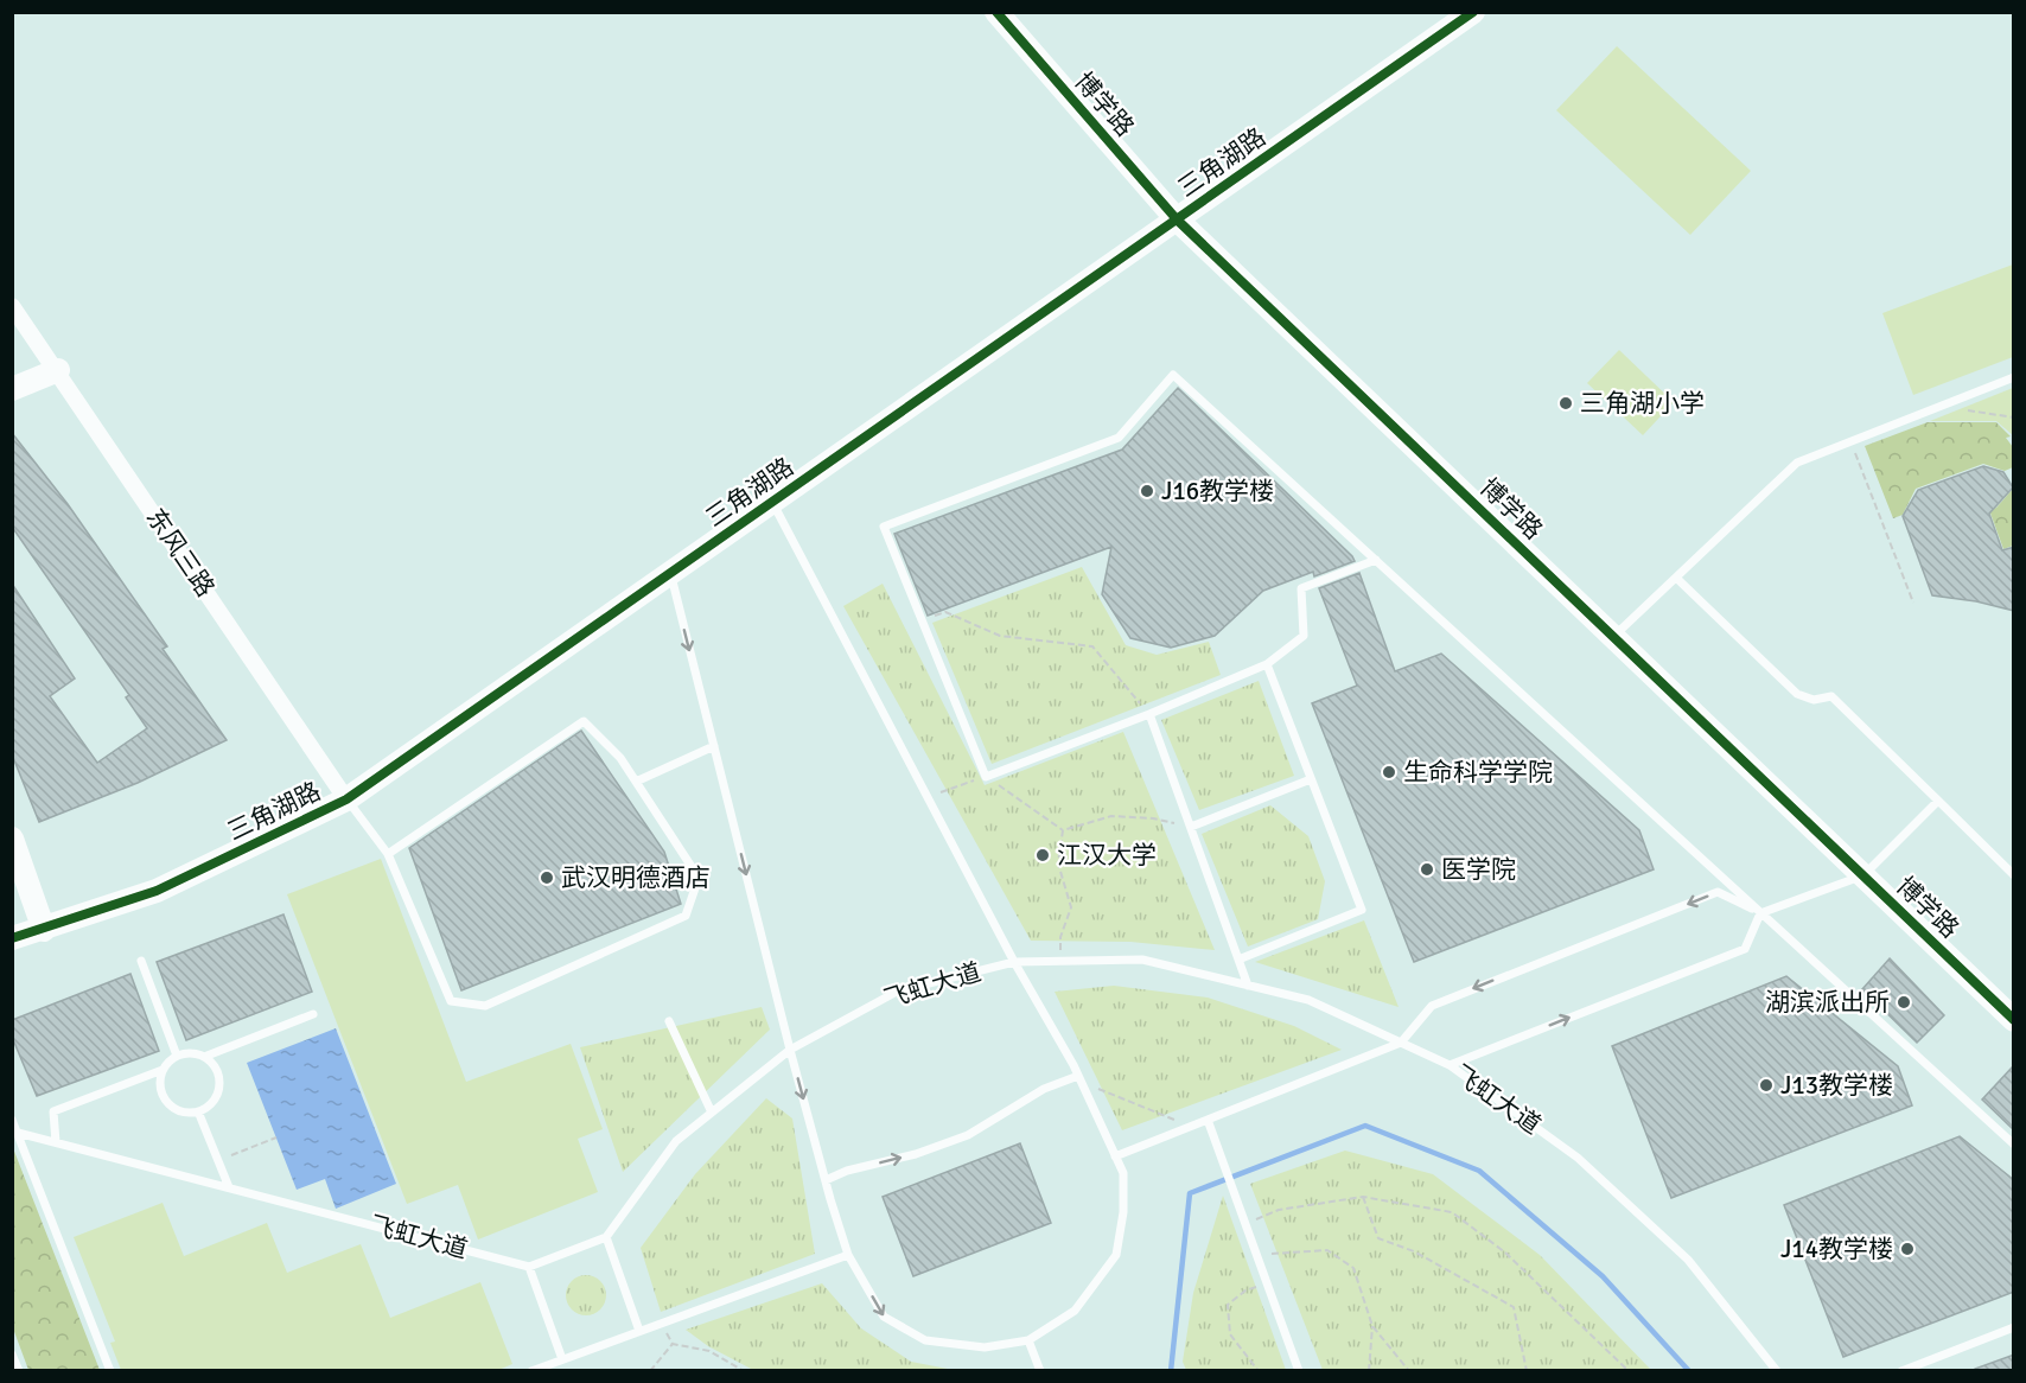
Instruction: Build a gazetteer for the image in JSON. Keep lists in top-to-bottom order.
{
  "streets": {
    "street": ["博学路", "三角湖路", "东风三路"],
    "lane": ["飞虹大道"]
  },
  "crossings": [
    ["博学路", "三角湖路"],
    ["三角湖路", "东风三路"]
  ],
  "places": [
    "三角湖小学",
    "J16教学楼",
    "生命科学学院",
    "江汉大学",
    "医学院",
    "武汉明德酒店",
    "湖滨派出所",
    "J13教学楼",
    "J14教学楼"
  ]
}
